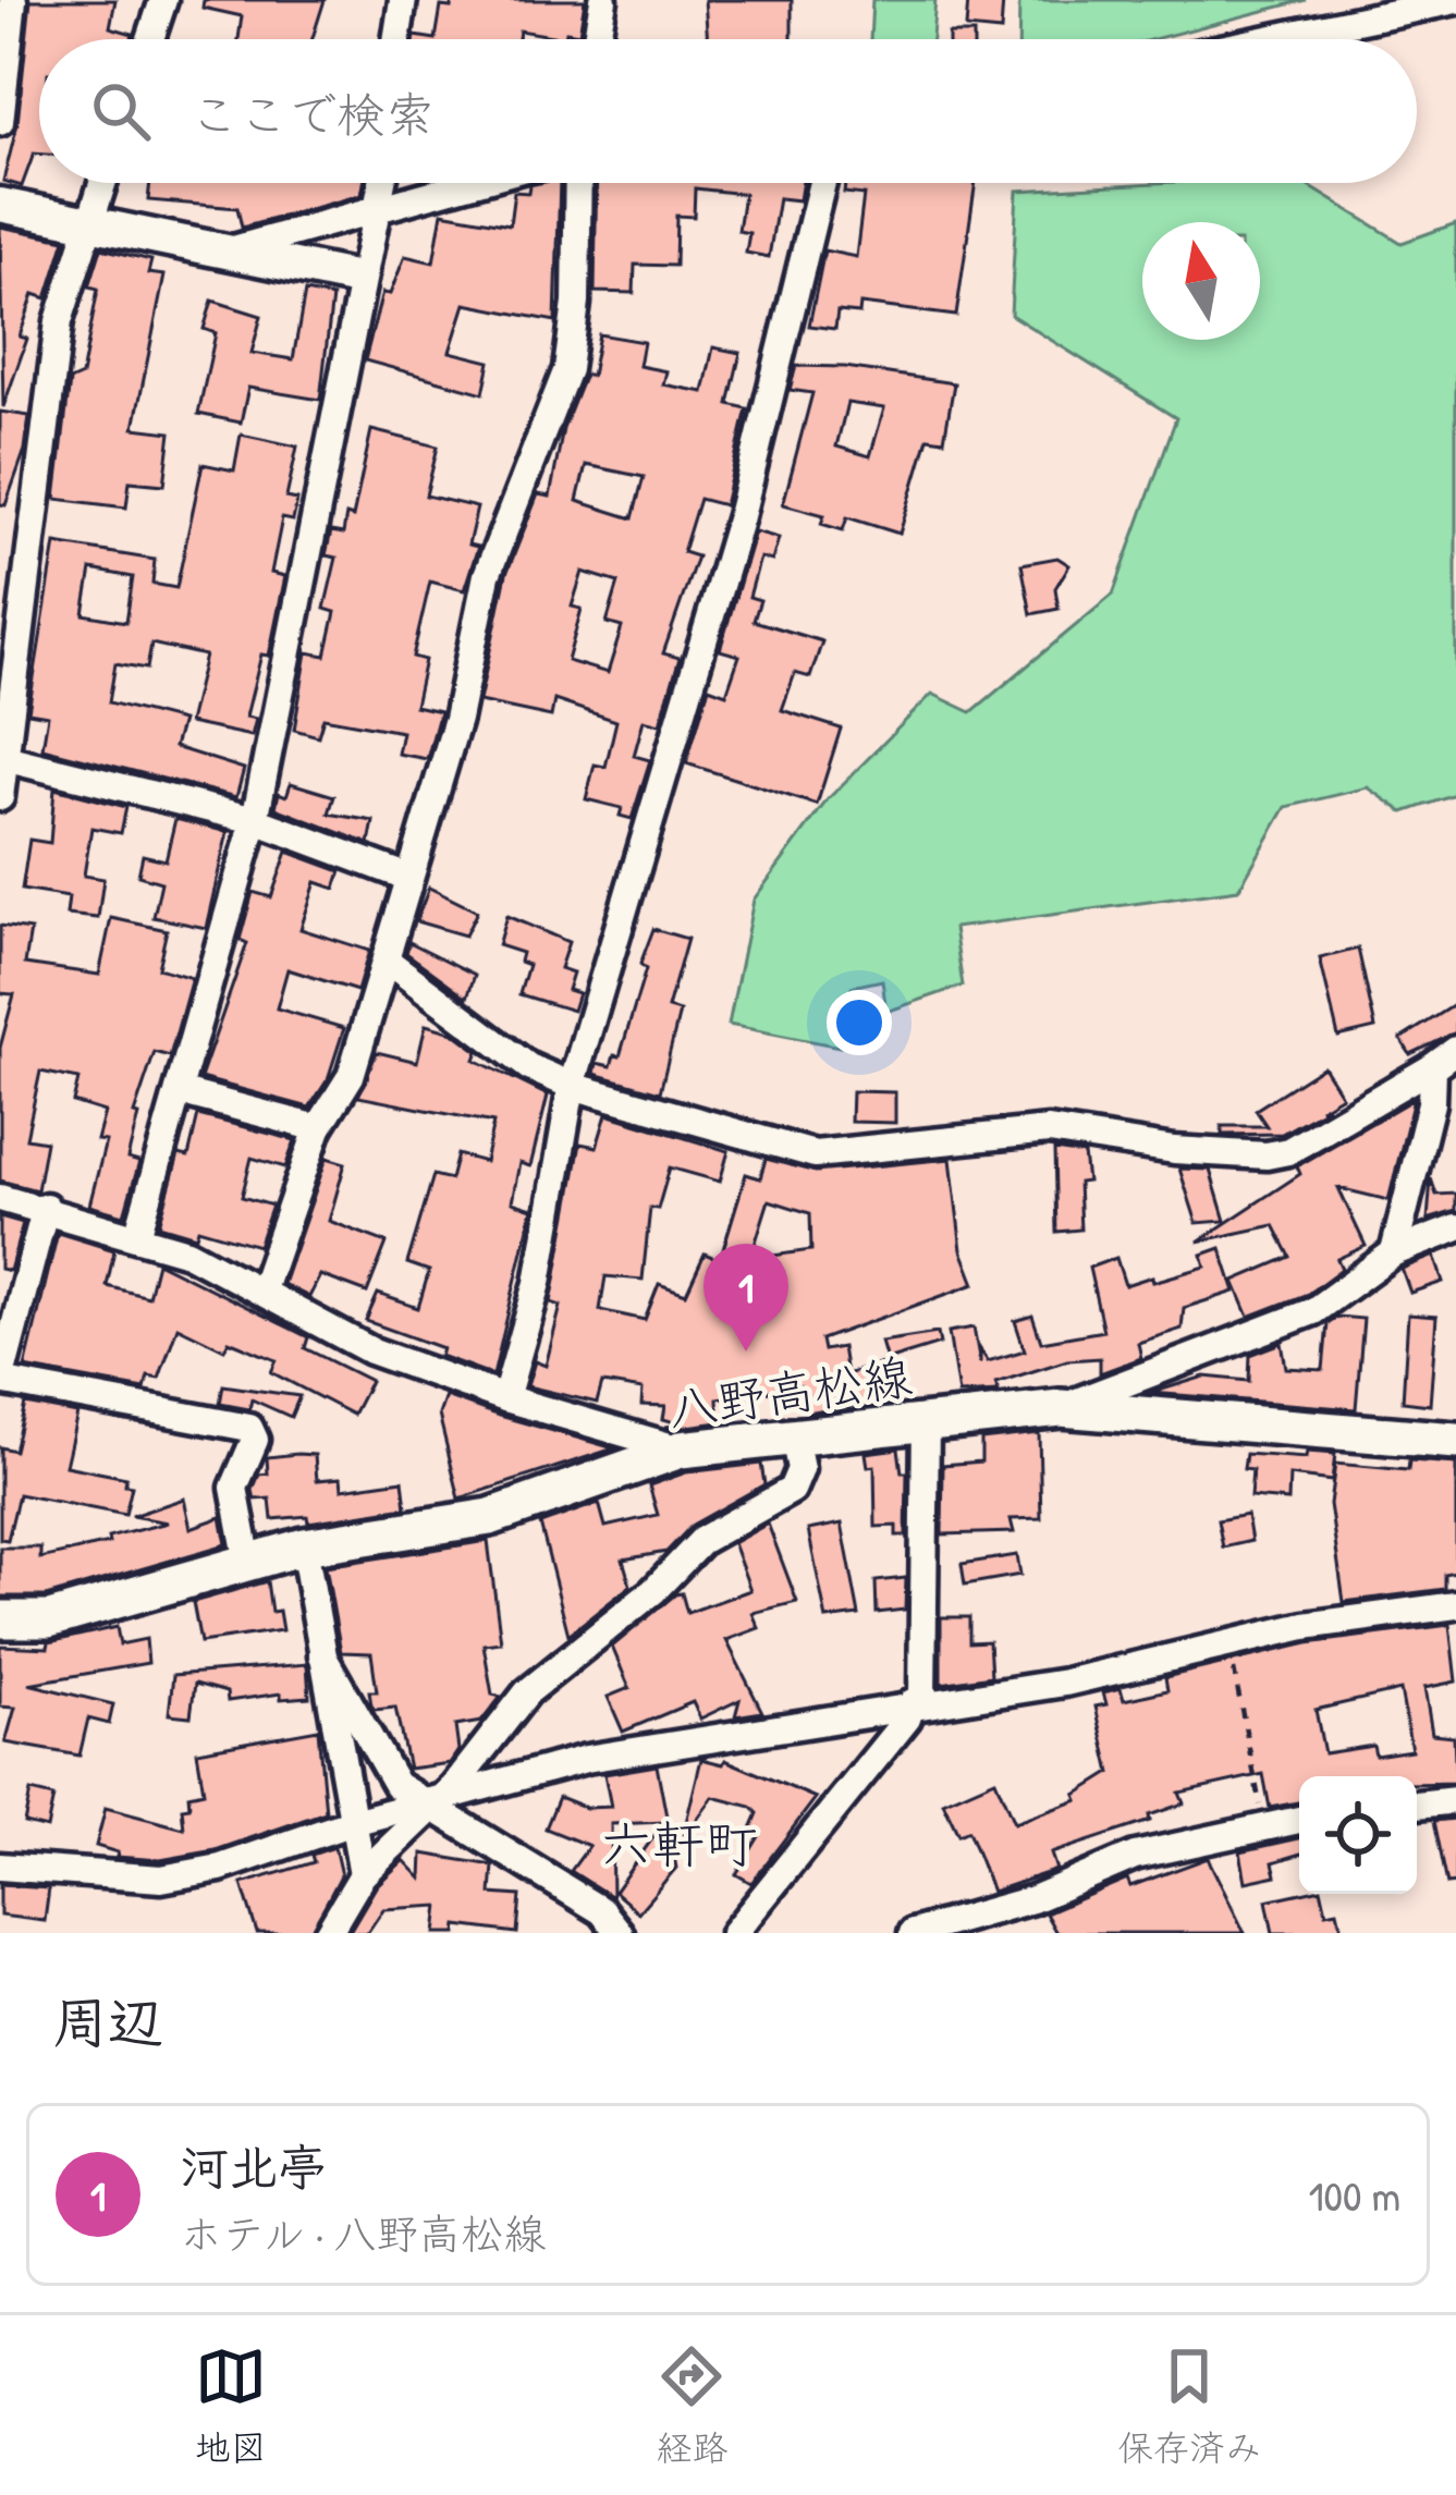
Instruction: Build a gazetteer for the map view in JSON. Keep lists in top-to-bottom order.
{
  "streets": {
    "main road": ["八野高松線"]
  },
  "districts": ["六軒町"],
  "north": "top",
  "page": {
    "search": "ここで検索",
    "pins": "1",
    "heading": "周辺",
    "list": [
      {
        "mark": "1",
        "name": "河北亭",
        "note": "ホテル · 八野高松線",
        "value": "100 m"
      }
    ],
    "nav": ["地図", "経路", "保存済み"]
  }
}
